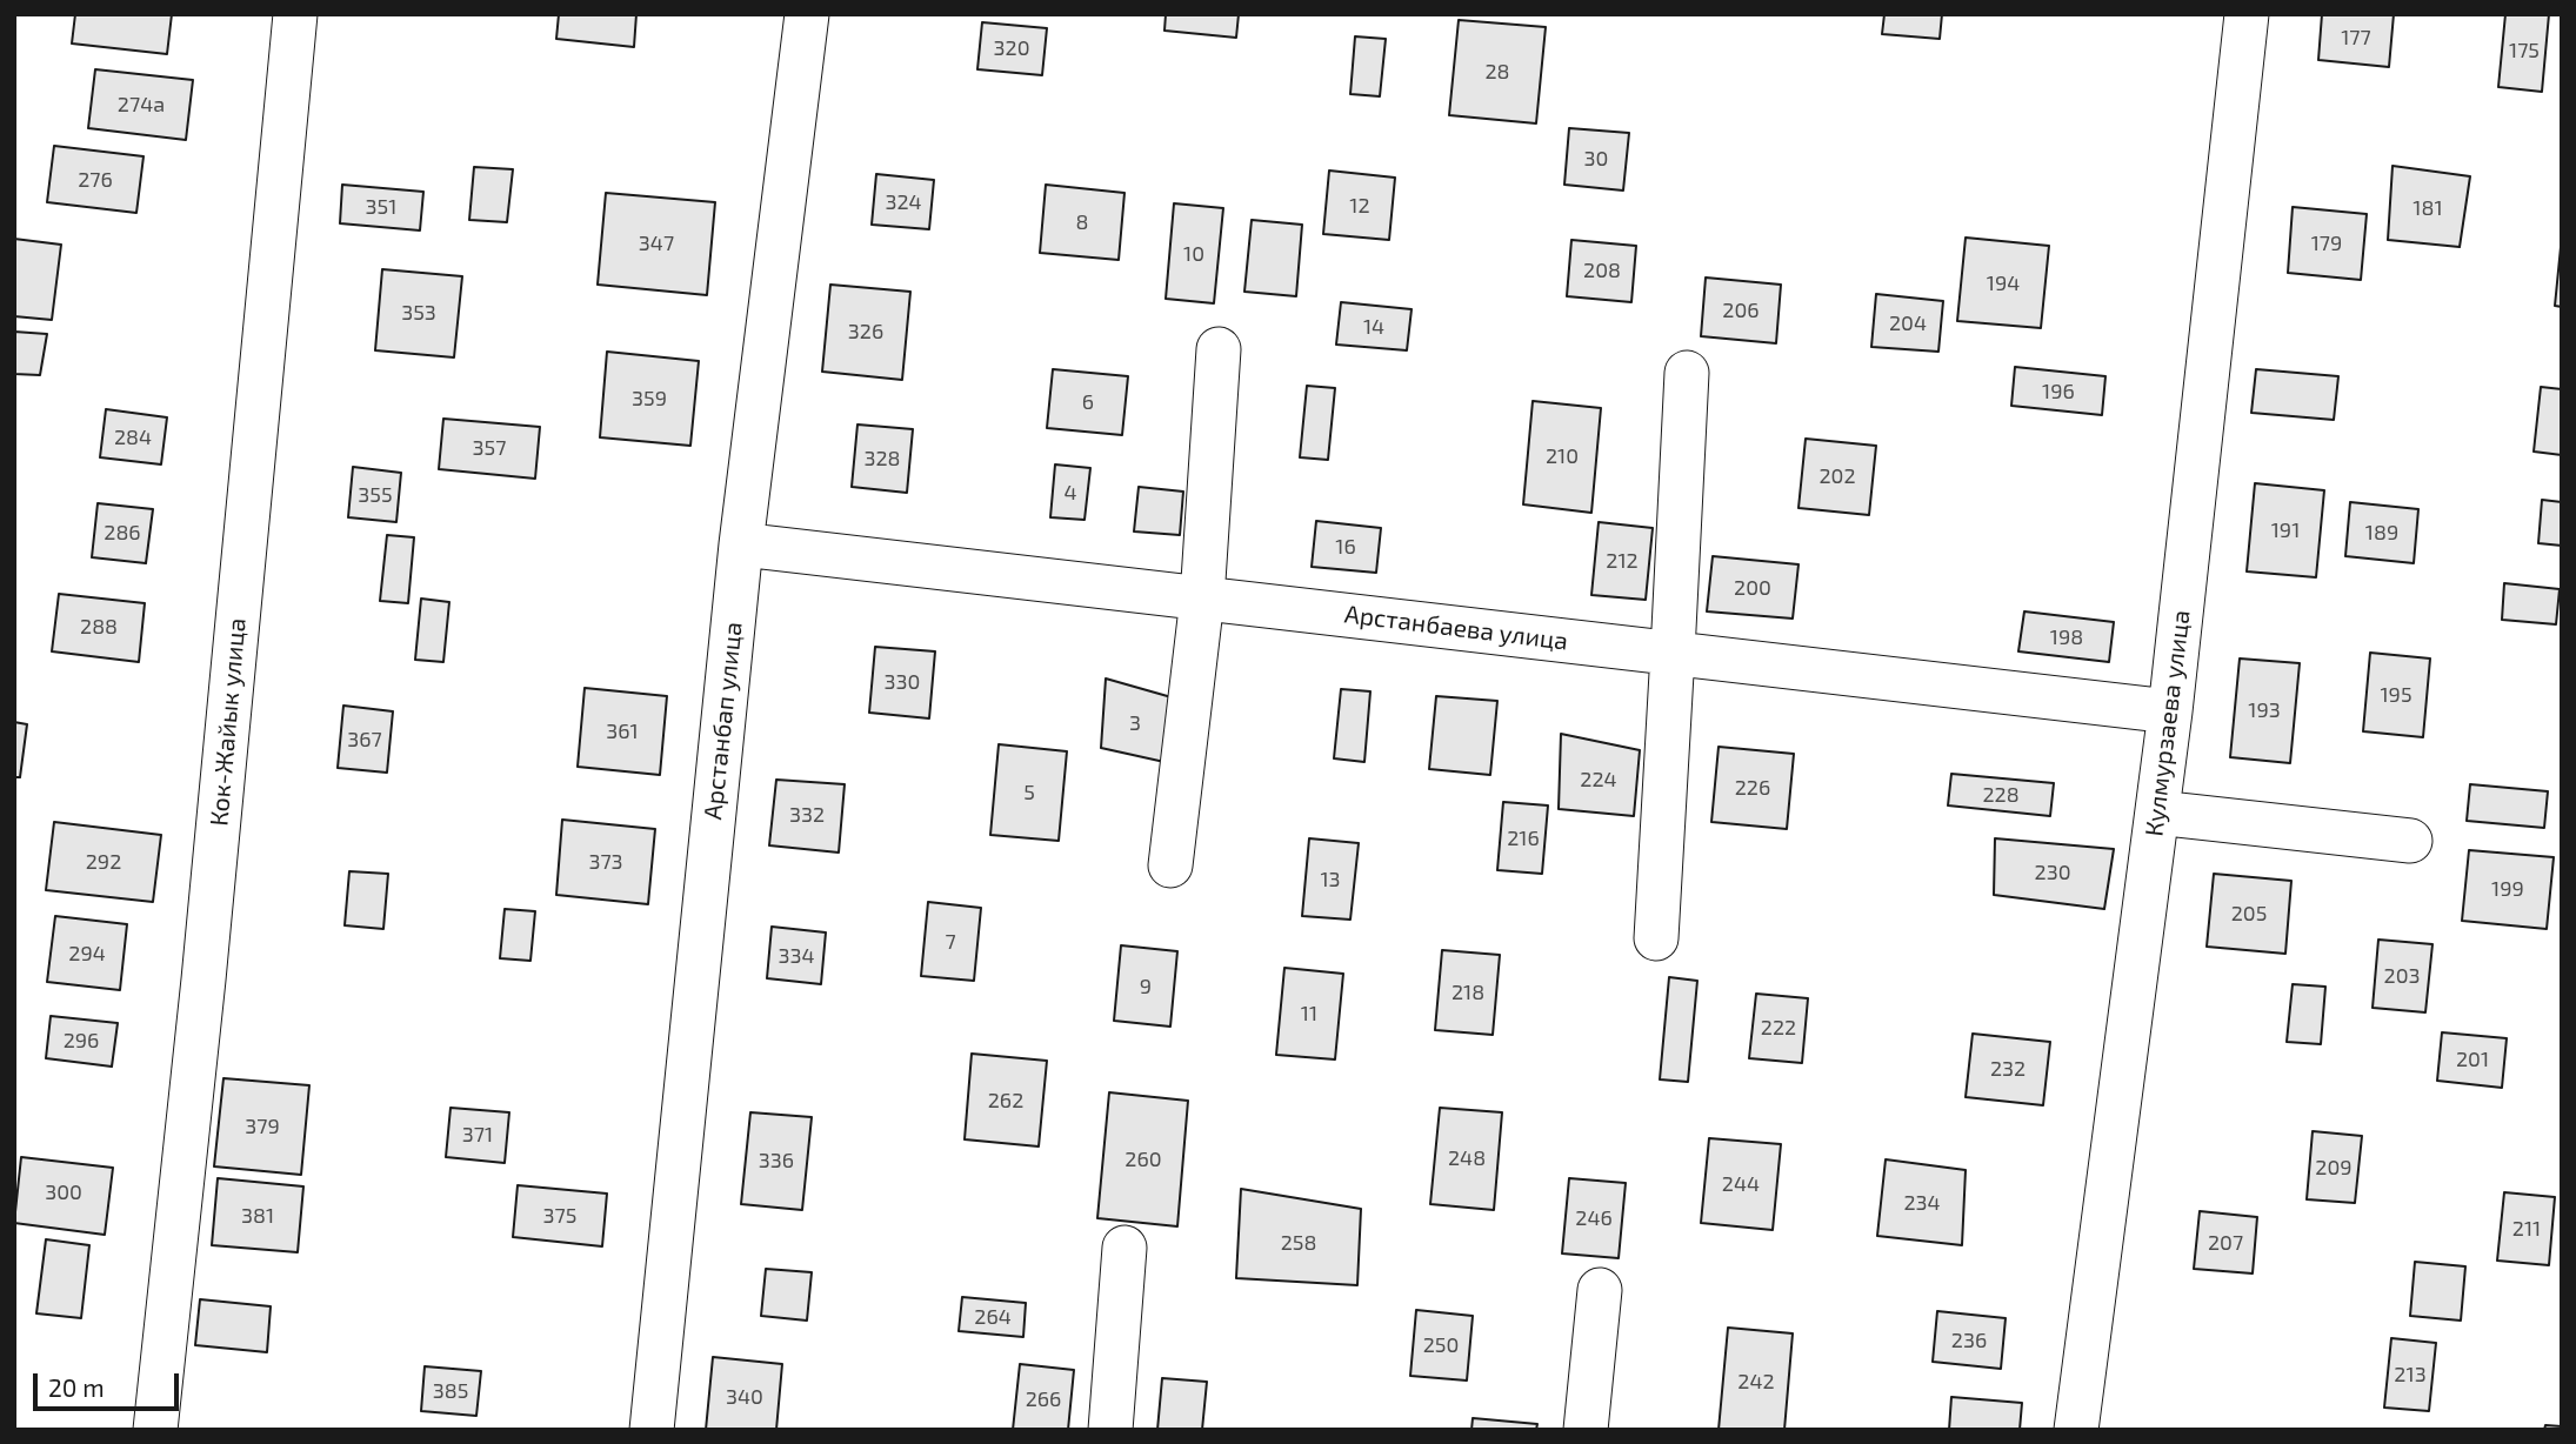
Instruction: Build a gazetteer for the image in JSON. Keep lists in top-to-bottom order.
{
  "streets": {
    "street": [
      "Арстанбаева улица",
      "Арстанбап улица",
      "Кок-Жайык улица",
      "Кулмурзаева улица"
    ]
  },
  "crossings": [
    ["Арстанбаева улица", "Арстанбап улица"],
    ["Арстанбаева улица", "Кулмурзаева улица"]
  ],
  "house_numbers": [
    "177",
    "320",
    "175",
    "28",
    "274а",
    "30",
    "276",
    "324",
    "12",
    "351",
    "181",
    "8",
    "347",
    "179",
    "10",
    "208",
    "194",
    "206",
    "353",
    "204",
    "14",
    "326",
    "196",
    "359",
    "6",
    "284",
    "357",
    "210",
    "328",
    "202",
    "4",
    "355",
    "191",
    "286",
    "189",
    "16",
    "212",
    "200",
    "288",
    "198",
    "330",
    "195",
    "193",
    "3",
    "361",
    "367",
    "224",
    "226",
    "5",
    "228",
    "332",
    "216",
    "292",
    "373",
    "230",
    "13",
    "199",
    "205",
    "7",
    "294",
    "334",
    "203",
    "9",
    "218",
    "11",
    "222",
    "296",
    "201",
    "232",
    "262",
    "379",
    "371",
    "248",
    "260",
    "336",
    "209",
    "244",
    "300",
    "234",
    "381",
    "375",
    "246",
    "211",
    "258",
    "207",
    "264",
    "236",
    "250",
    "213",
    "242",
    "385",
    "340",
    "266"
  ],
  "scale_bar": "20 m"
}
